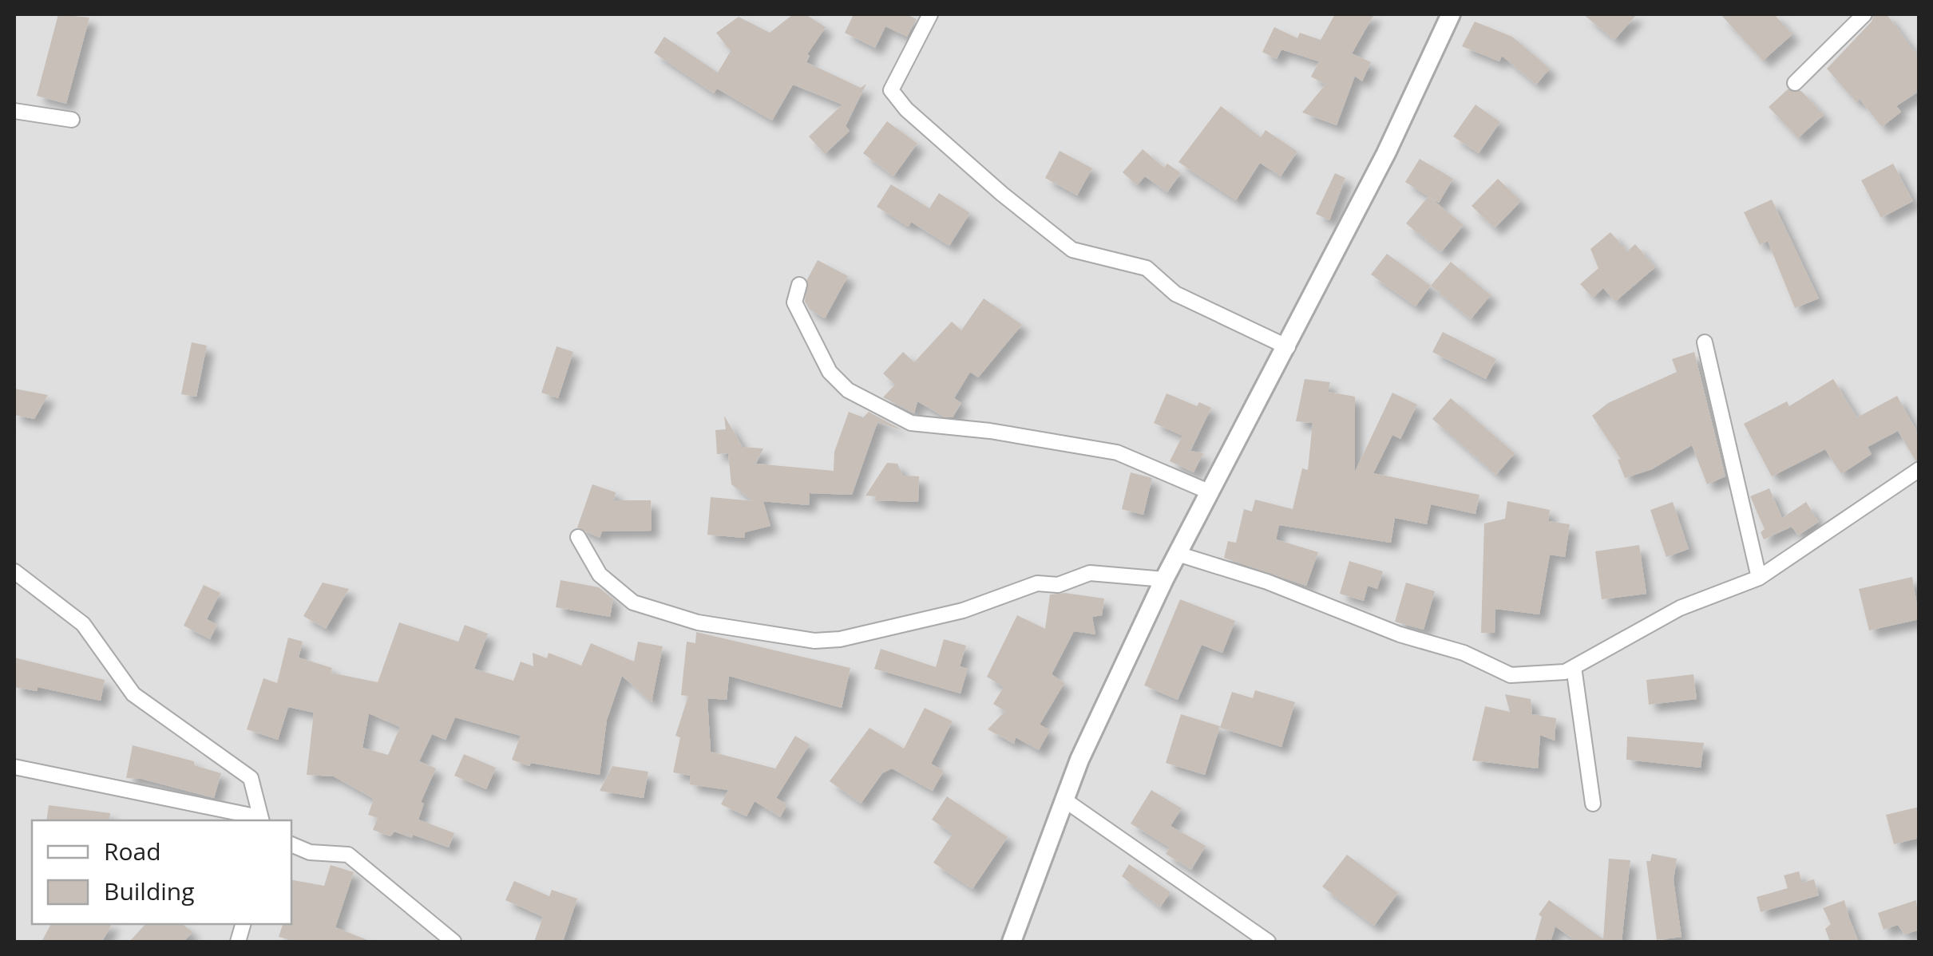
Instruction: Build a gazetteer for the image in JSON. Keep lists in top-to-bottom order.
{
  "legend": ["Road", "Building"]
}
